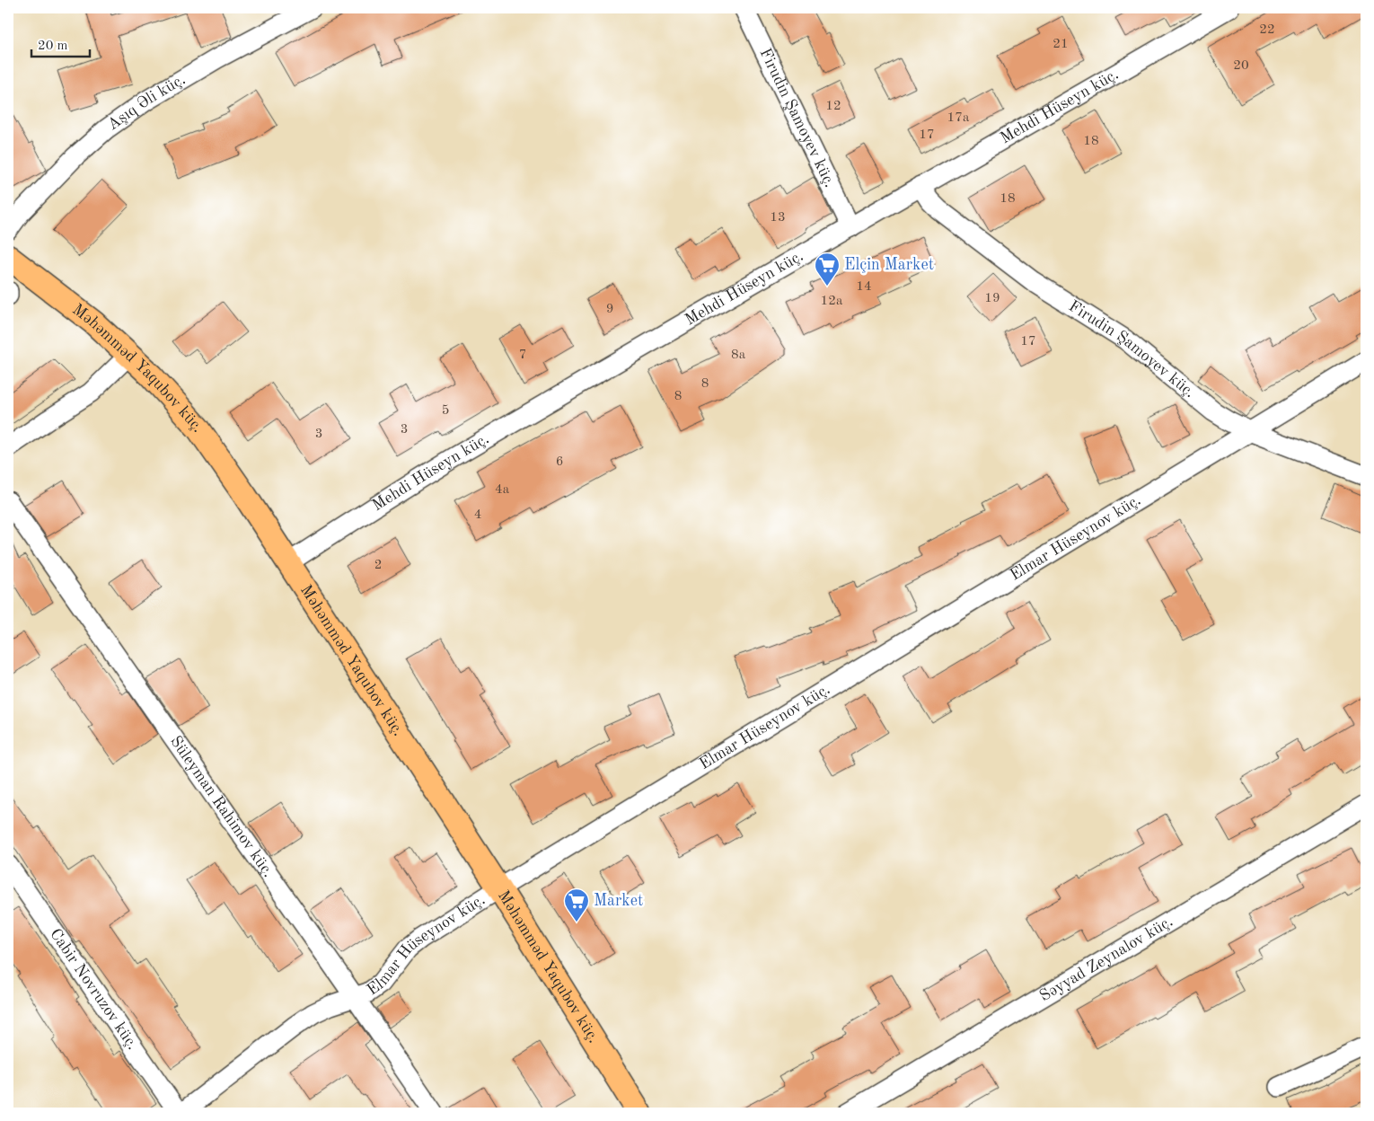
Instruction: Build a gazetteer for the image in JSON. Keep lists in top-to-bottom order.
{
  "streets": {
    "main road": ["Məhəmməd Yaqubov küç."],
    "street": [
      "Aşıq Əli küç.",
      "Mehdi Hüseyn küç.",
      "Firudin Şamoyev küç.",
      "Elmar Hüseynov küç.",
      "Süleyman Rahimov küç.",
      "Səyyad Zeynalov küç.",
      "Cabir Novruzov küç."
    ]
  },
  "crossings": [
    ["Mehdi Hüseyn küç.", "Firudin Şamoyev küç."],
    ["Mehdi Hüseyn küç.", "Məhəmməd Yaqubov küç."],
    ["Firudin Şamoyev küç.", "Elmar Hüseynov küç."],
    ["Məhəmməd Yaqubov küç.", "Elmar Hüseynov küç."],
    ["Elmar Hüseynov küç.", "Süleyman Rahimov küç."],
    ["Elmar Hüseynov küç.", "Cabir Novruzov küç."]
  ],
  "places": {
    "supermarket": ["Elçin Market", "Market"]
  },
  "house_numbers": [
    "22",
    "21",
    "20",
    "12",
    "17a",
    "17",
    "18",
    "18",
    "13",
    "14",
    "19",
    "12a",
    "9",
    "17",
    "7",
    "8a",
    "8",
    "8",
    "5",
    "3",
    "3",
    "6",
    "4a",
    "4",
    "2"
  ],
  "scale_bar": "20 m"
}
